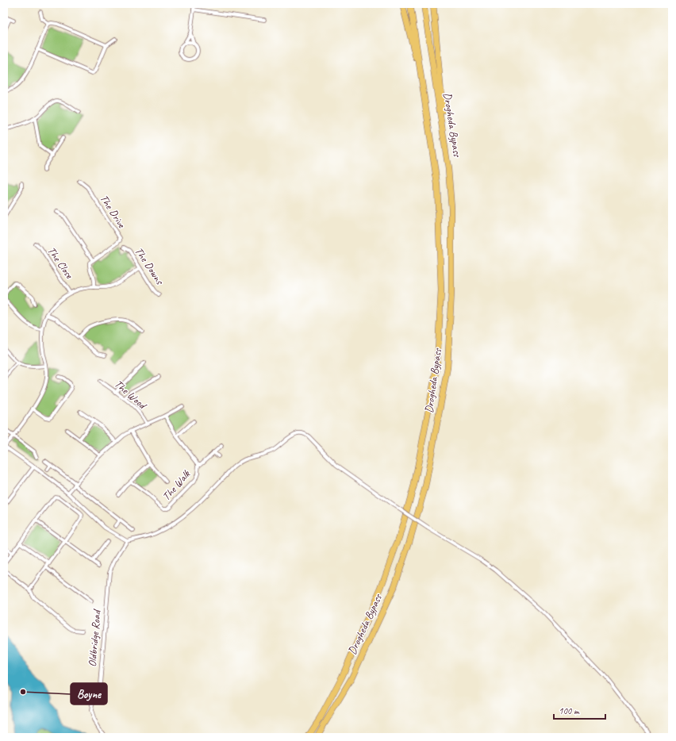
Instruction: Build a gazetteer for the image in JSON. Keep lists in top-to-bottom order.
{
  "streets": {
    "highway": ["Drogheda Bypass"],
    "street": [
      "The Drive",
      "The Close",
      "The Downs",
      "The Wood",
      "The Walk",
      "Oldbridge Road"
    ]
  },
  "places": ["Boyne"],
  "scale_bar": "100 m"
}
